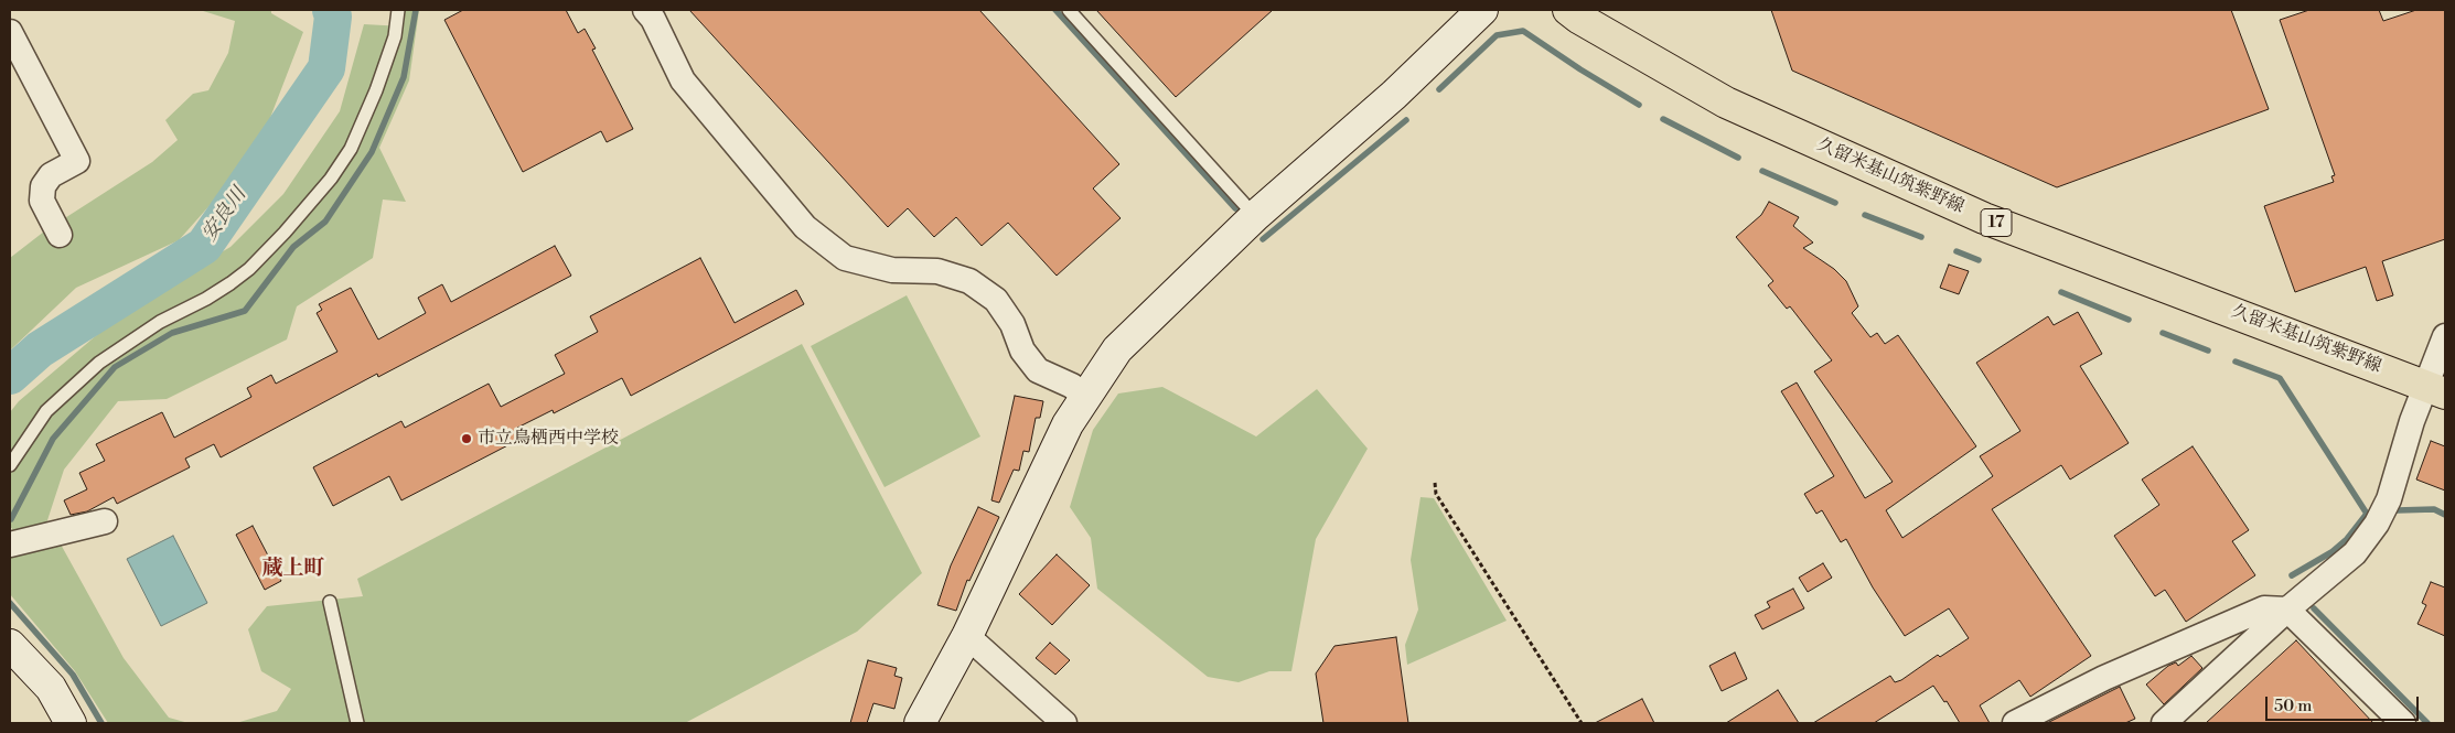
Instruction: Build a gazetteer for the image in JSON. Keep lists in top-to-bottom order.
{
  "streets": {
    "main road": ["久留米基山筑紫野線", "17"]
  },
  "districts": ["蔵上町"],
  "water": ["安良川"],
  "places": ["市立鳥栖西中学校"],
  "scale_bar": "50 m"
}
